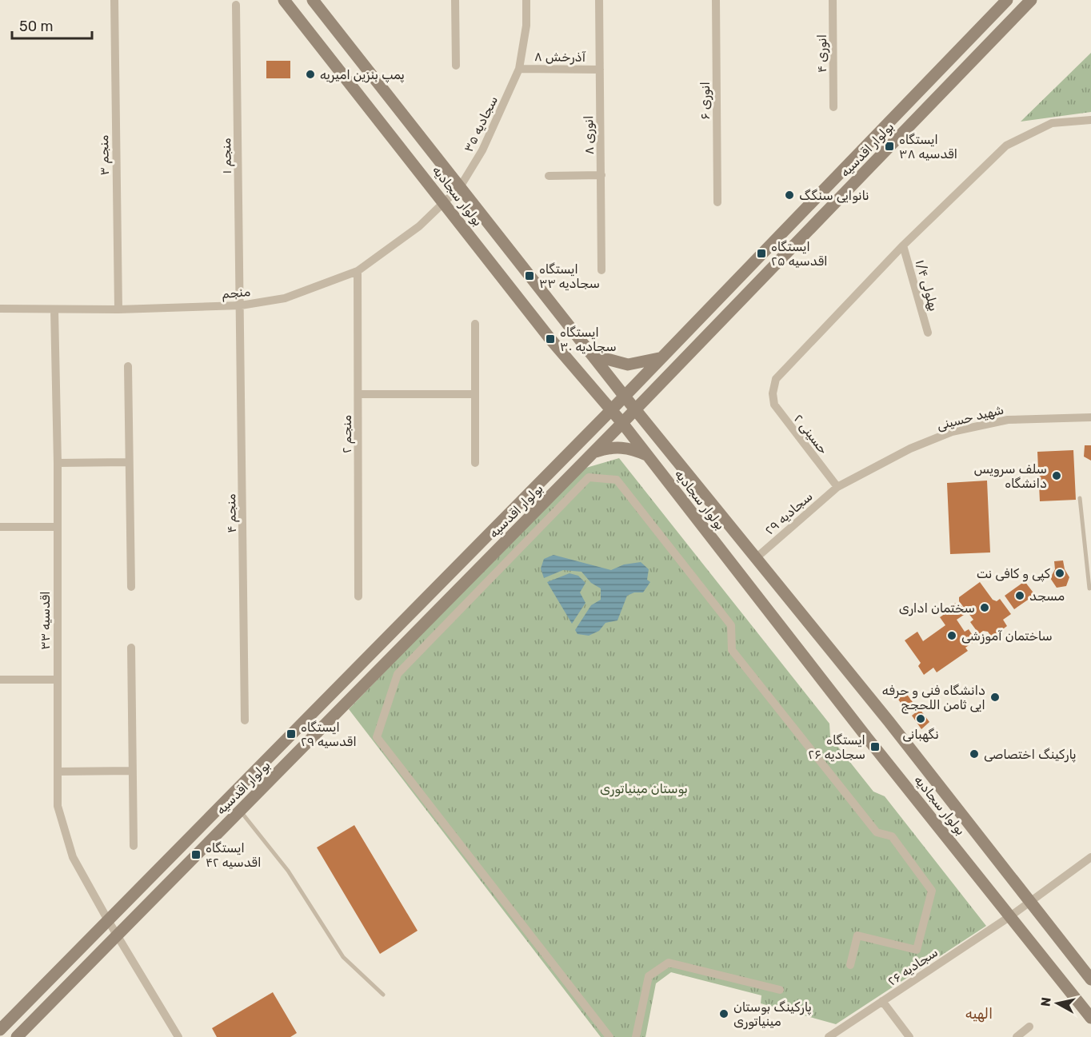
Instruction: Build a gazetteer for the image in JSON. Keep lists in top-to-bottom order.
{
  "streets": {
    "main road": ["بولوار اقدسیه", "بولوار سجادیه"],
    "street": [
      "انوری ۴",
      "آذرخش ۸",
      "انوری ۶",
      "سجادیه ۳۵",
      "انوری ۸",
      "منجم ۳",
      "منجم ۱",
      "بهلولی ۱/۴",
      "منجم",
      "شهید حسینی",
      "منجم ۲",
      "حسینی ۲",
      "منجم ۴",
      "سجادیه ۲۹",
      "اقدسیه ۳۳",
      "سجادیه ۲۶"
    ]
  },
  "crossings": [
    ["آذرخش ۸", "سجادیه ۳۵"],
    ["آذرخش ۸", "انوری ۸"],
    ["سجادیه ۳۵", "بولوار سجادیه"],
    ["سجادیه ۳۵", "منجم"],
    ["بولوار اقدسیه", "بولوار سجادیه"],
    ["بولوار اقدسیه", "اقدسیه ۳۳"],
    ["منجم ۳", "منجم"],
    ["منجم ۱", "منجم"],
    ["منجم ۱", "منجم ۴"],
    ["بولوار سجادیه", "منجم"],
    ["بولوار سجادیه", "سجادیه ۲۹"],
    ["بولوار سجادیه", "سجادیه ۲۶"],
    ["بهلولی ۱/۴", "حسینی ۲"],
    ["منجم", "منجم ۲"],
    ["منجم", "منجم ۴"],
    ["منجم", "اقدسیه ۳۳"],
    ["شهید حسینی", "حسینی ۲"],
    ["شهید حسینی", "سجادیه ۲۹"],
    ["حسینی ۲", "سجادیه ۲۹"]
  ],
  "districts": ["الهیه"],
  "parks": ["بوستان مینیاتوری"],
  "places": {
    "other": [
      "پمپ بنزین امیریه",
      "نانوایی سنگگ",
      "سلف سرویس دانشگاه",
      "کپی و کافی نت",
      "مسجد",
      "سختمان اداری",
      "ساختمان آموزشی",
      "دانشگاه فنی و حرفه ایی ثامن اللحجج",
      "نگهبانی",
      "پارکینگ اختصاصی",
      "پارکینگ بوستان مینیاتوری"
    ],
    "transit": [
      "ایستگاه اقدسیه ۳۸",
      "ایستگاه اقدسیه ۲۵",
      "ایستگاه سجادیه ۳۳",
      "ایستگاه سجادیه ۳۰",
      "ایستگاه اقدسیه ۲۹",
      "ایستگاه سجادیه ۲۶",
      "ایستگاه اقدسیه ۴۲"
    ]
  },
  "scale_bar": "50 m",
  "north": "left"
}
